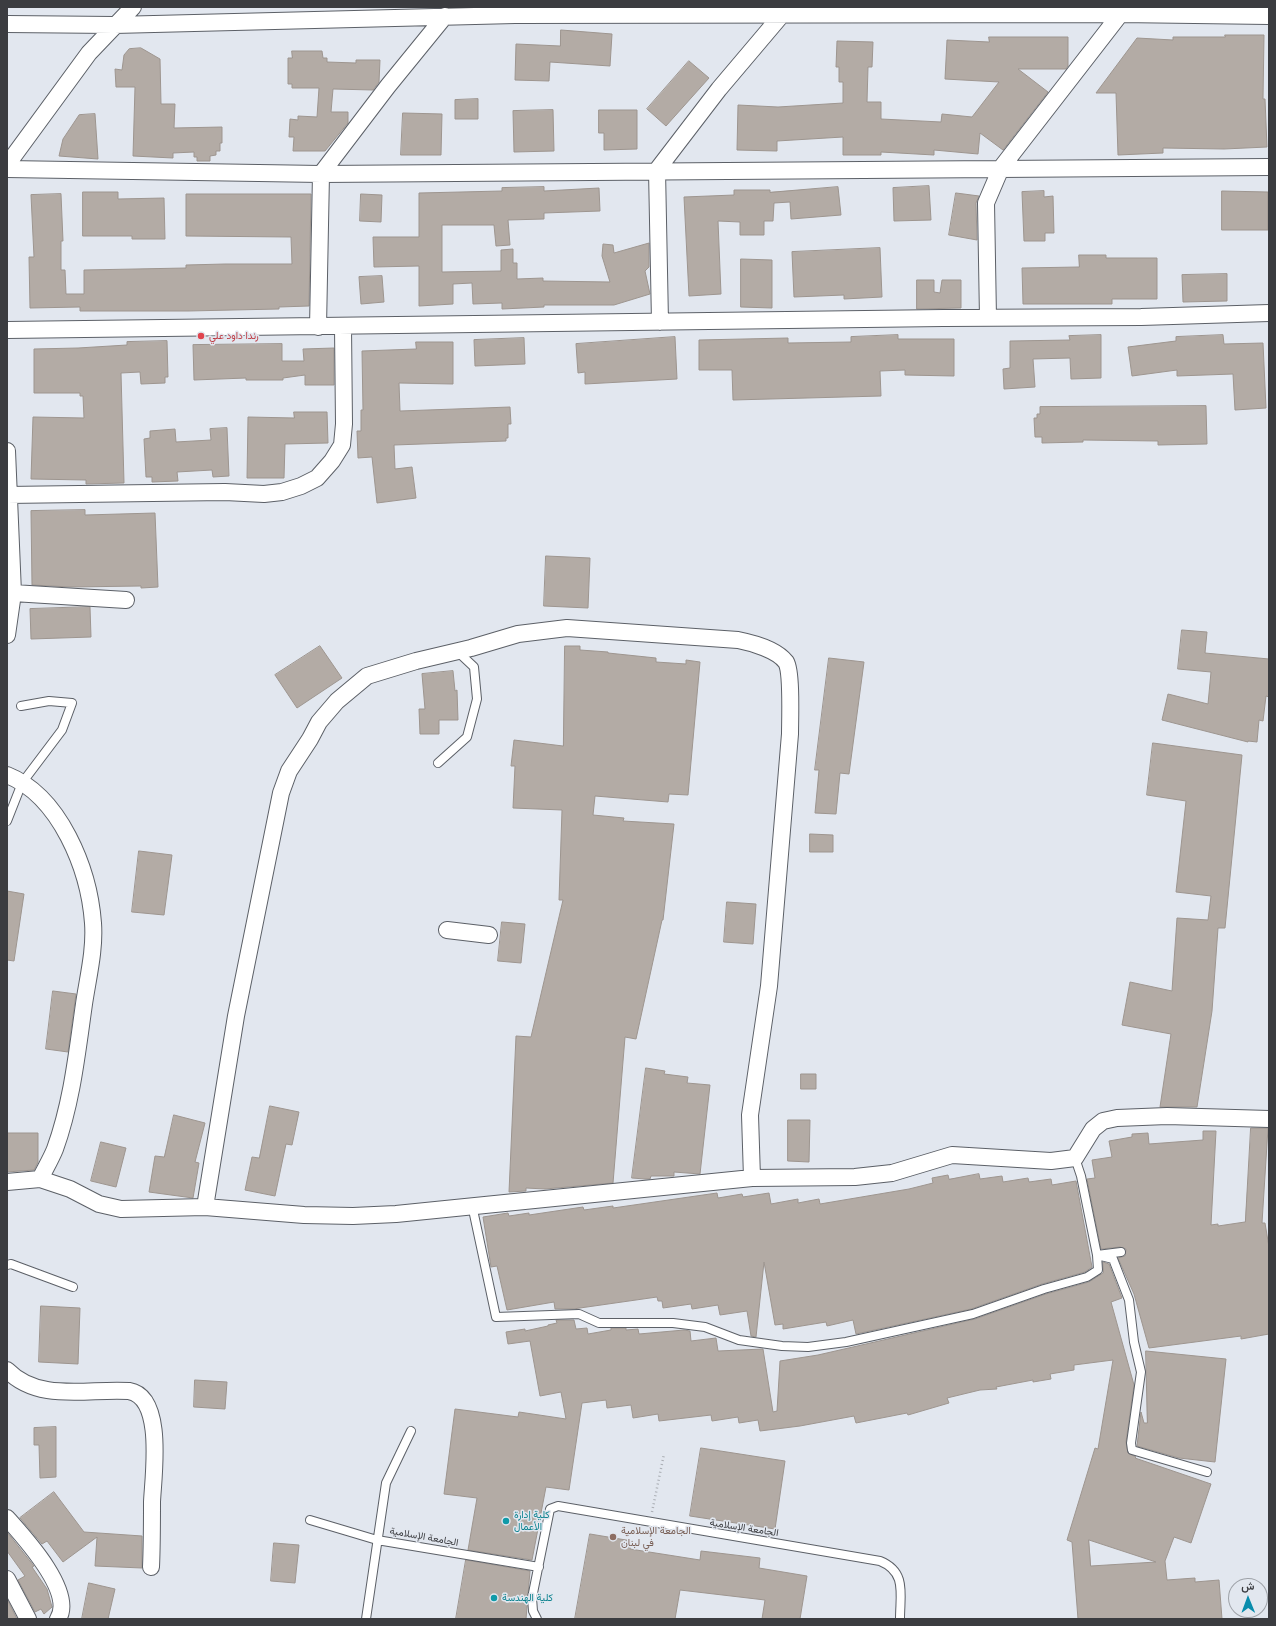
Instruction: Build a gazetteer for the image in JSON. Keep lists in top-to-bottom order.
{
  "streets": {
    "lane": ["الجامعة الإسلامية"]
  },
  "places": [
    "رندا داود علي",
    "كلية إدارة الأعمال",
    "الجامعة الإسلامية في لبنان",
    "كلية الهندسة"
  ],
  "north": "top"
}
